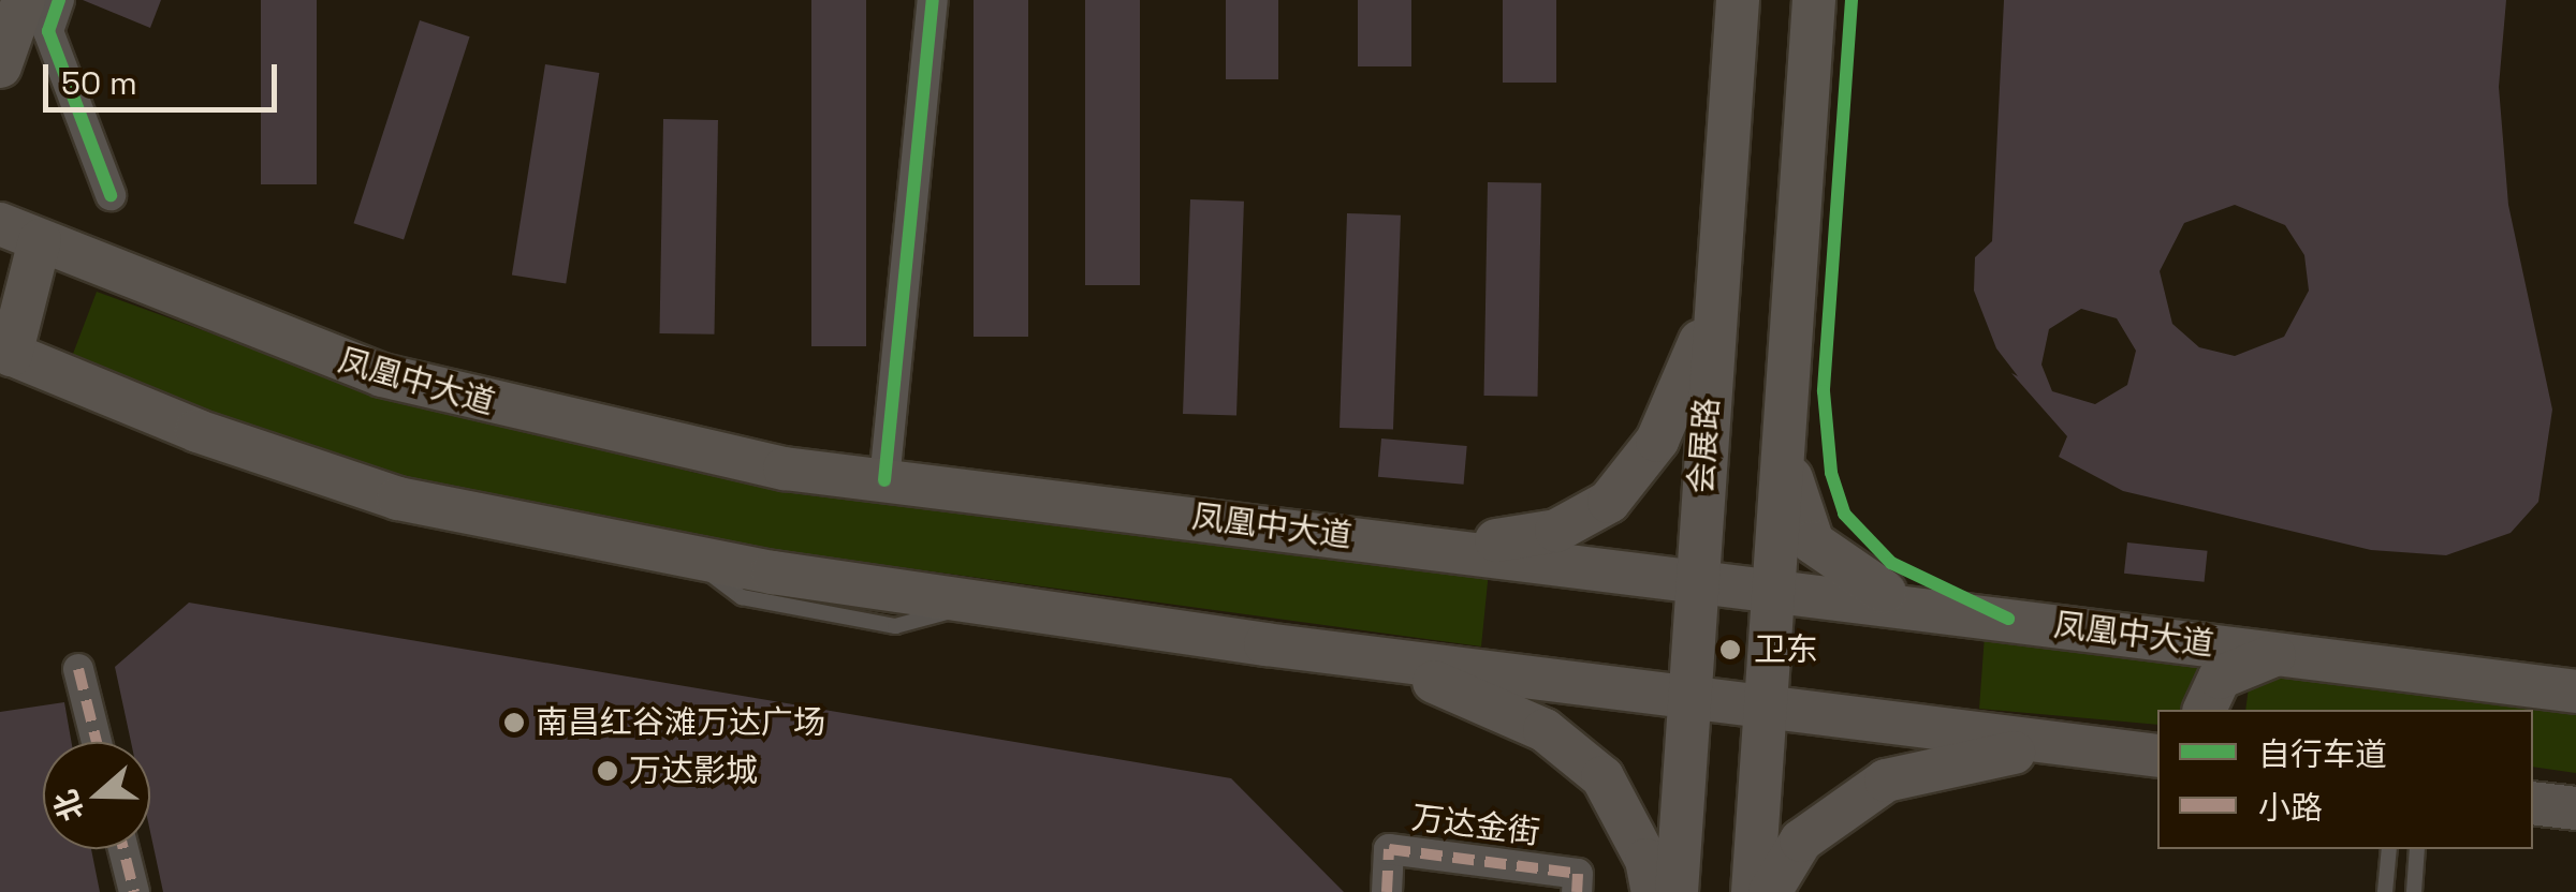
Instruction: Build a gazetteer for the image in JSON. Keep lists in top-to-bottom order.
{
  "streets": {
    "main road": ["凤凰中大道", "会展路"],
    "street": ["万达金街"]
  },
  "crossings": [
    ["凤凰中大道", "会展路"]
  ],
  "places": ["卫东", "南昌红谷滩万达广场", "万达影城"],
  "legend": ["自行车道", "小路"],
  "scale_bar": "50 m",
  "north": "left"
}
